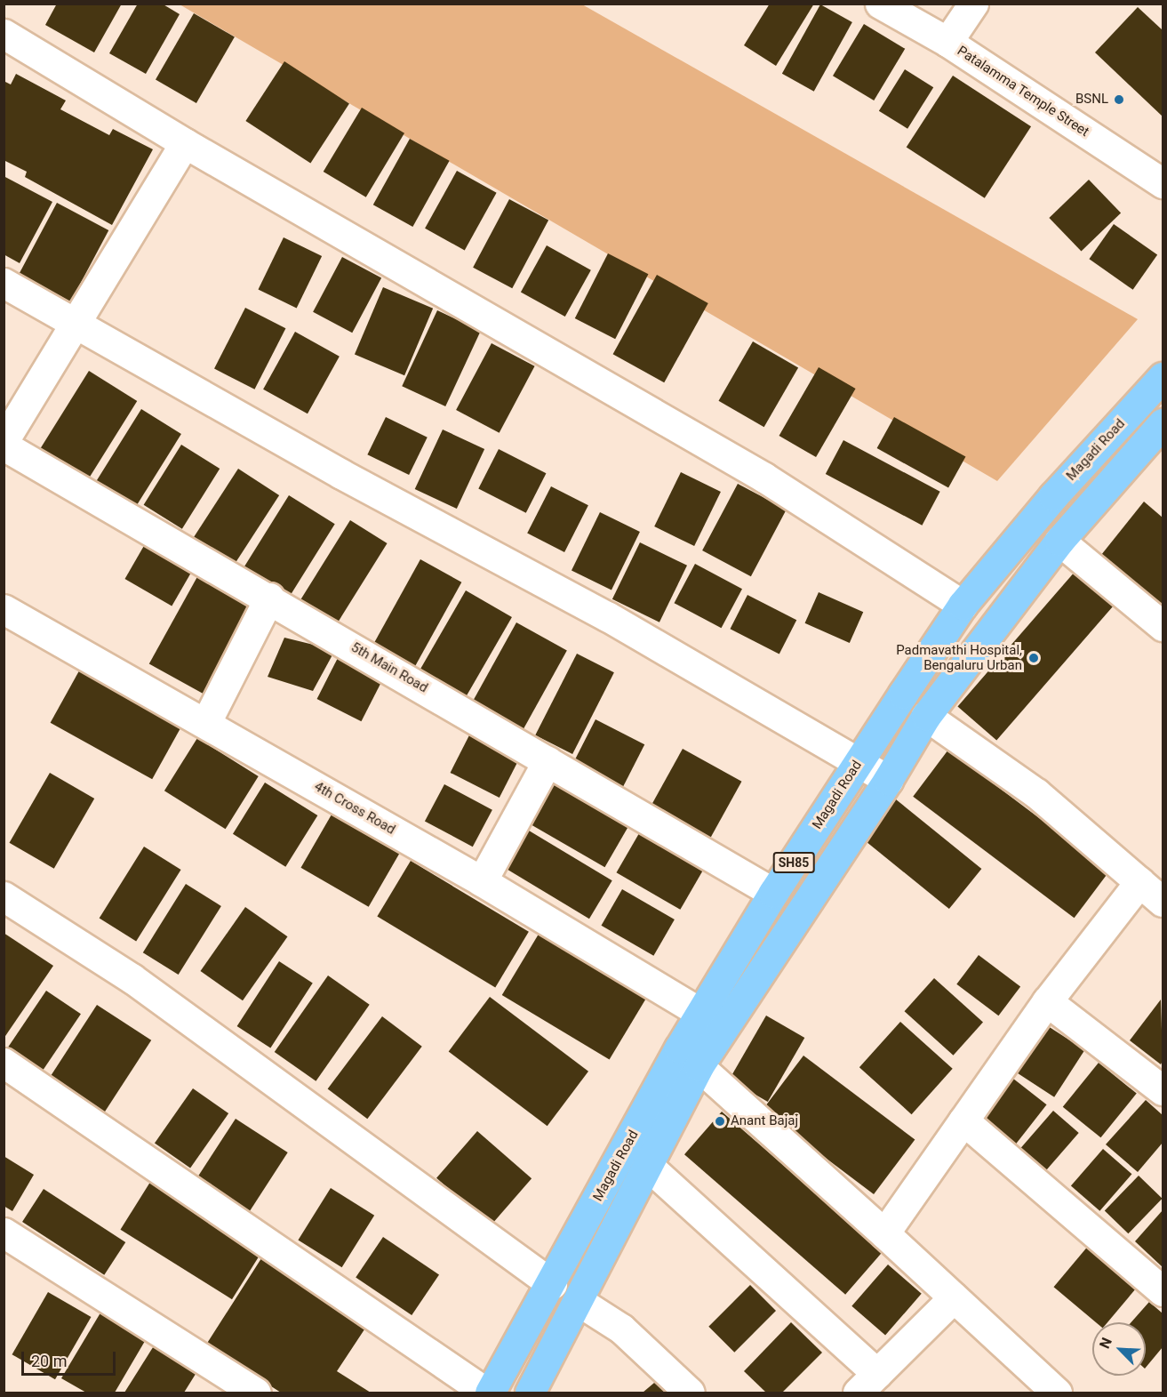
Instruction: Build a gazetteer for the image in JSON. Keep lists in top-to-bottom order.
{
  "streets": {
    "main road": ["Magadi Road", "SH85"],
    "street": ["Patalamma Temple Street", "5th Main Road", "4th Cross Road"]
  },
  "crossings": [
    ["Magadi Road", "5th Main Road"],
    ["Magadi Road", "4th Cross Road"]
  ],
  "places": ["BSNL", "Padmavathi Hospital, Bengaluru Urban", "Anant Bajaj"],
  "scale_bar": "20 m",
  "north": "top left"
}
